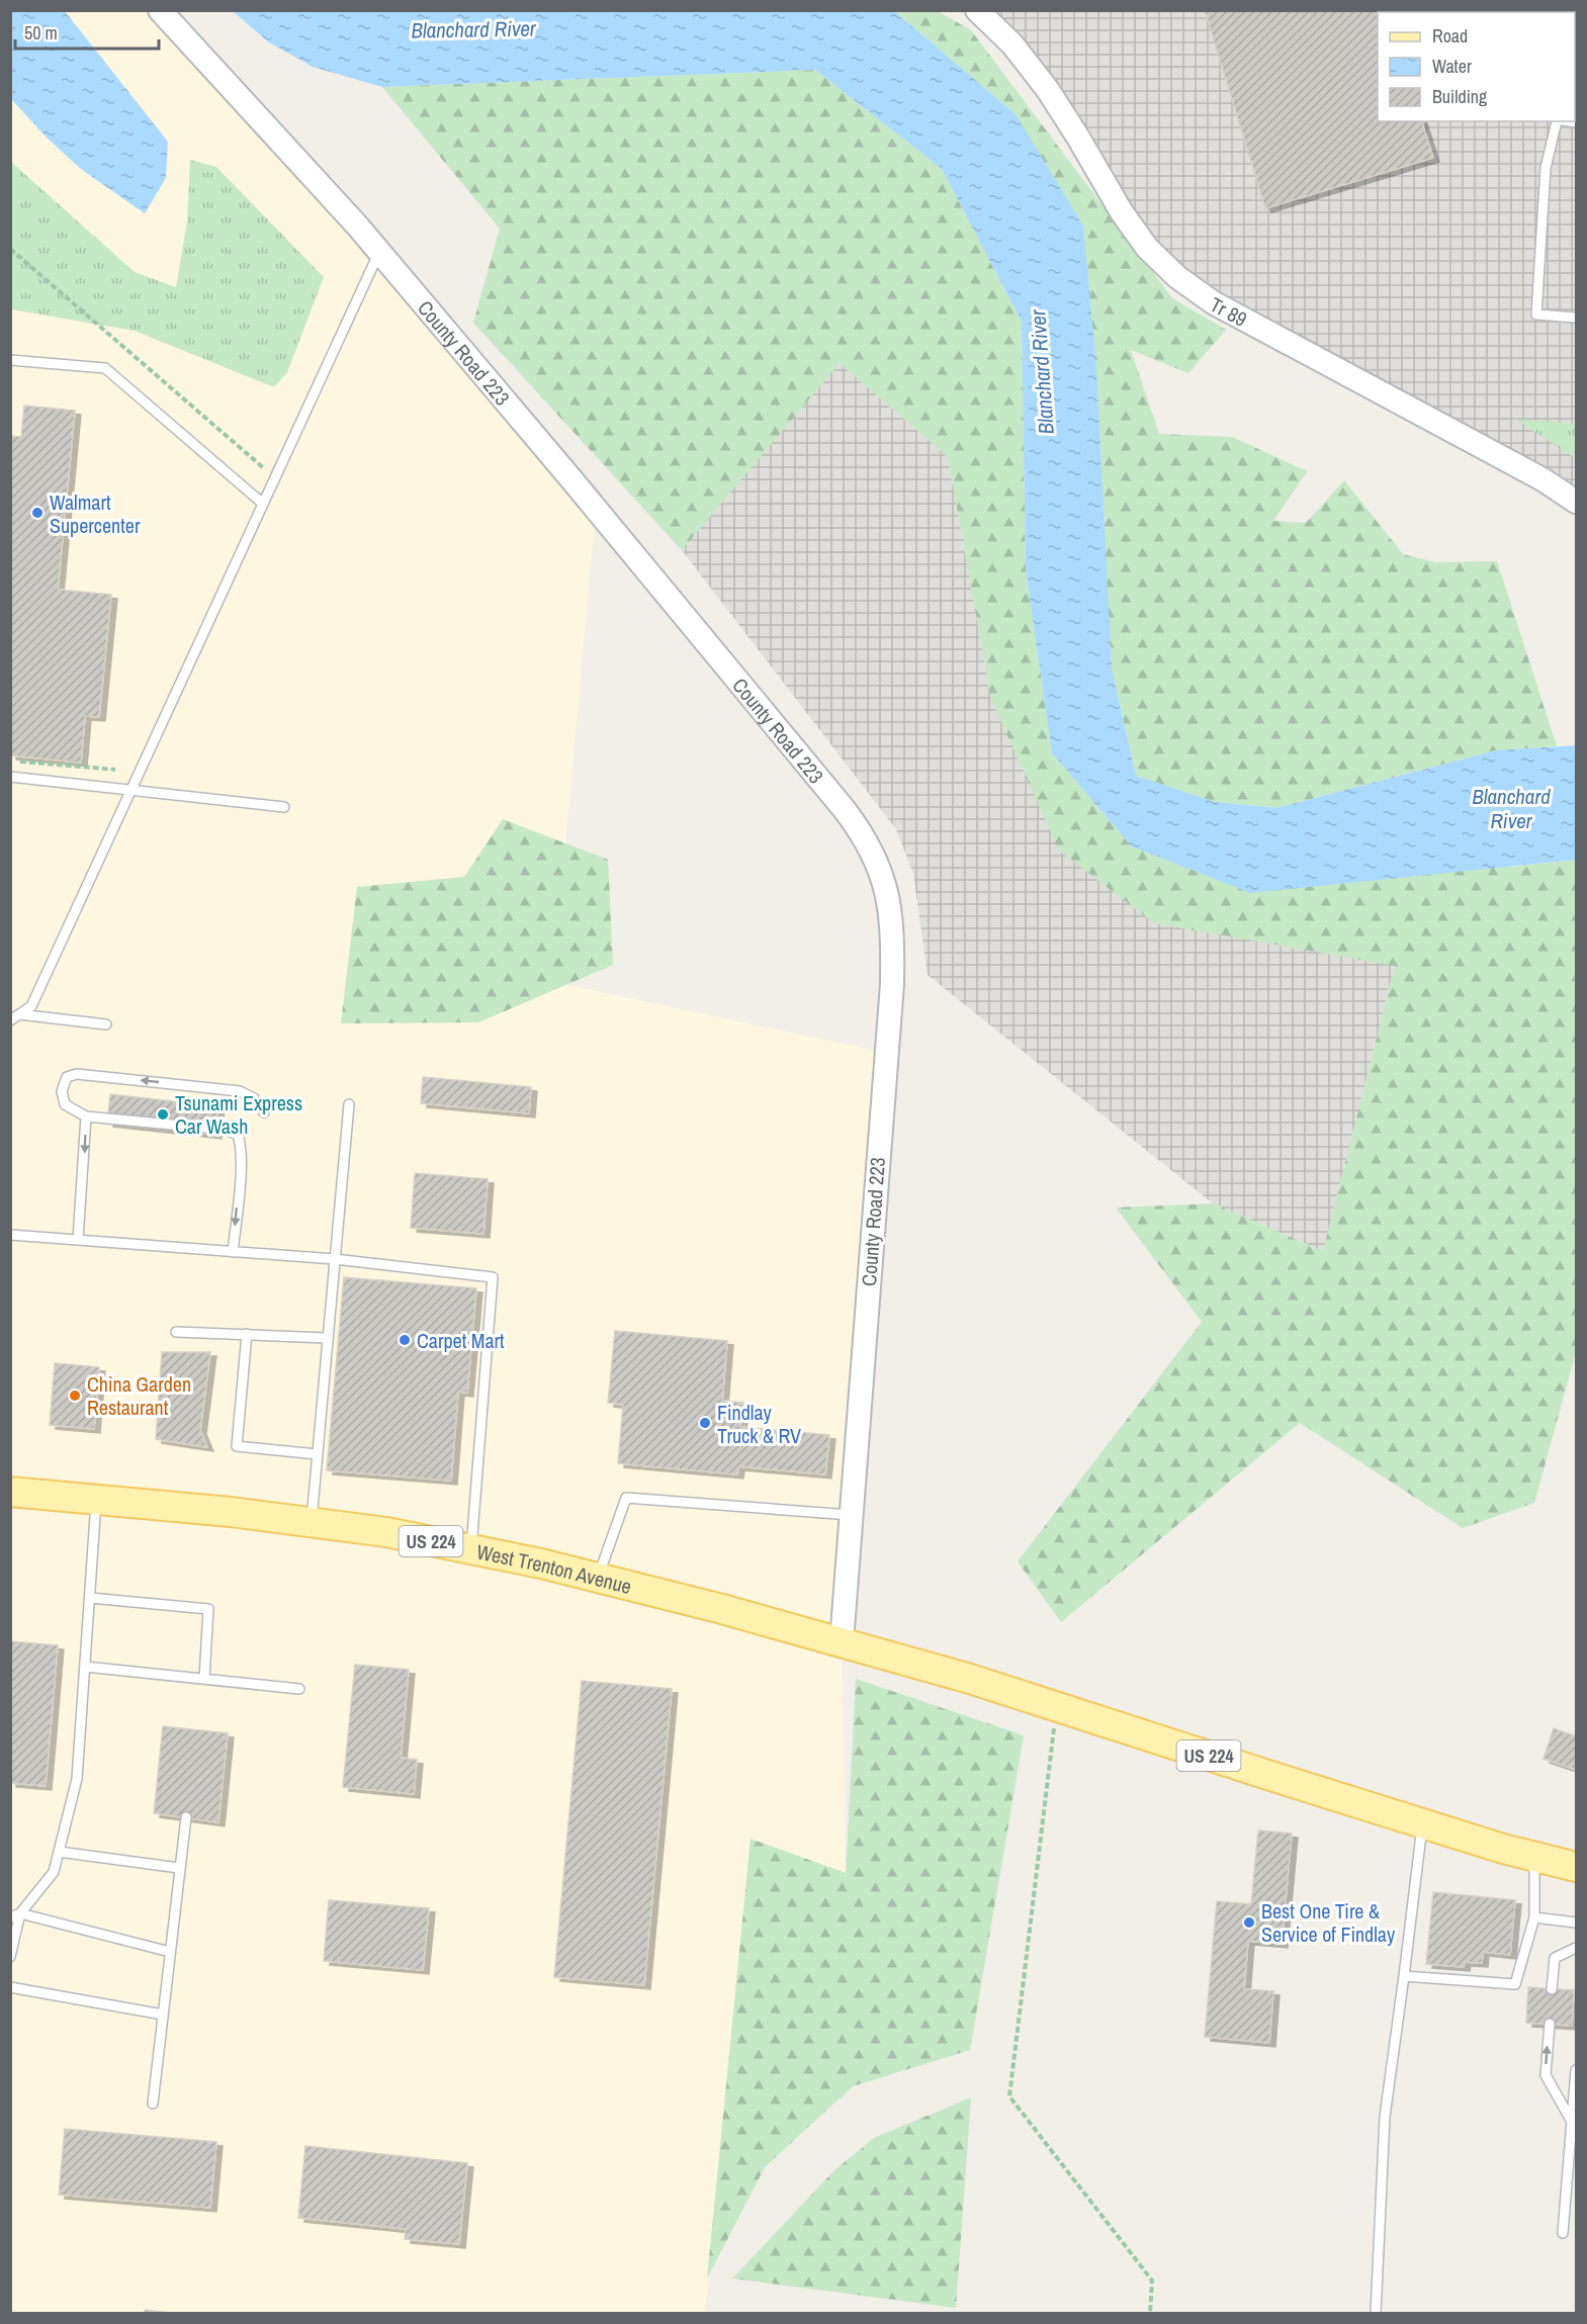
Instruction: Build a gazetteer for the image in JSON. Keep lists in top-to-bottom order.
{
  "streets": {
    "main road": ["US 224", "West Trenton Avenue"],
    "street": ["Tr 89", "County Road 223"]
  },
  "crossings": [
    ["County Road 223", "US 224"],
    ["County Road 223", "West Trenton Avenue"],
    ["US 224", "West Trenton Avenue"]
  ],
  "water": ["Blanchard River"],
  "places": [
    "Walmart Supercenter",
    "Tsunami Express Car Wash",
    "Carpet Mart",
    "China Garden Restaurant",
    "Findlay Truck & RV",
    "Best One Tire & Service of Findlay"
  ],
  "legend": ["Road", "Water", "Building"],
  "scale_bar": "50 m"
}
